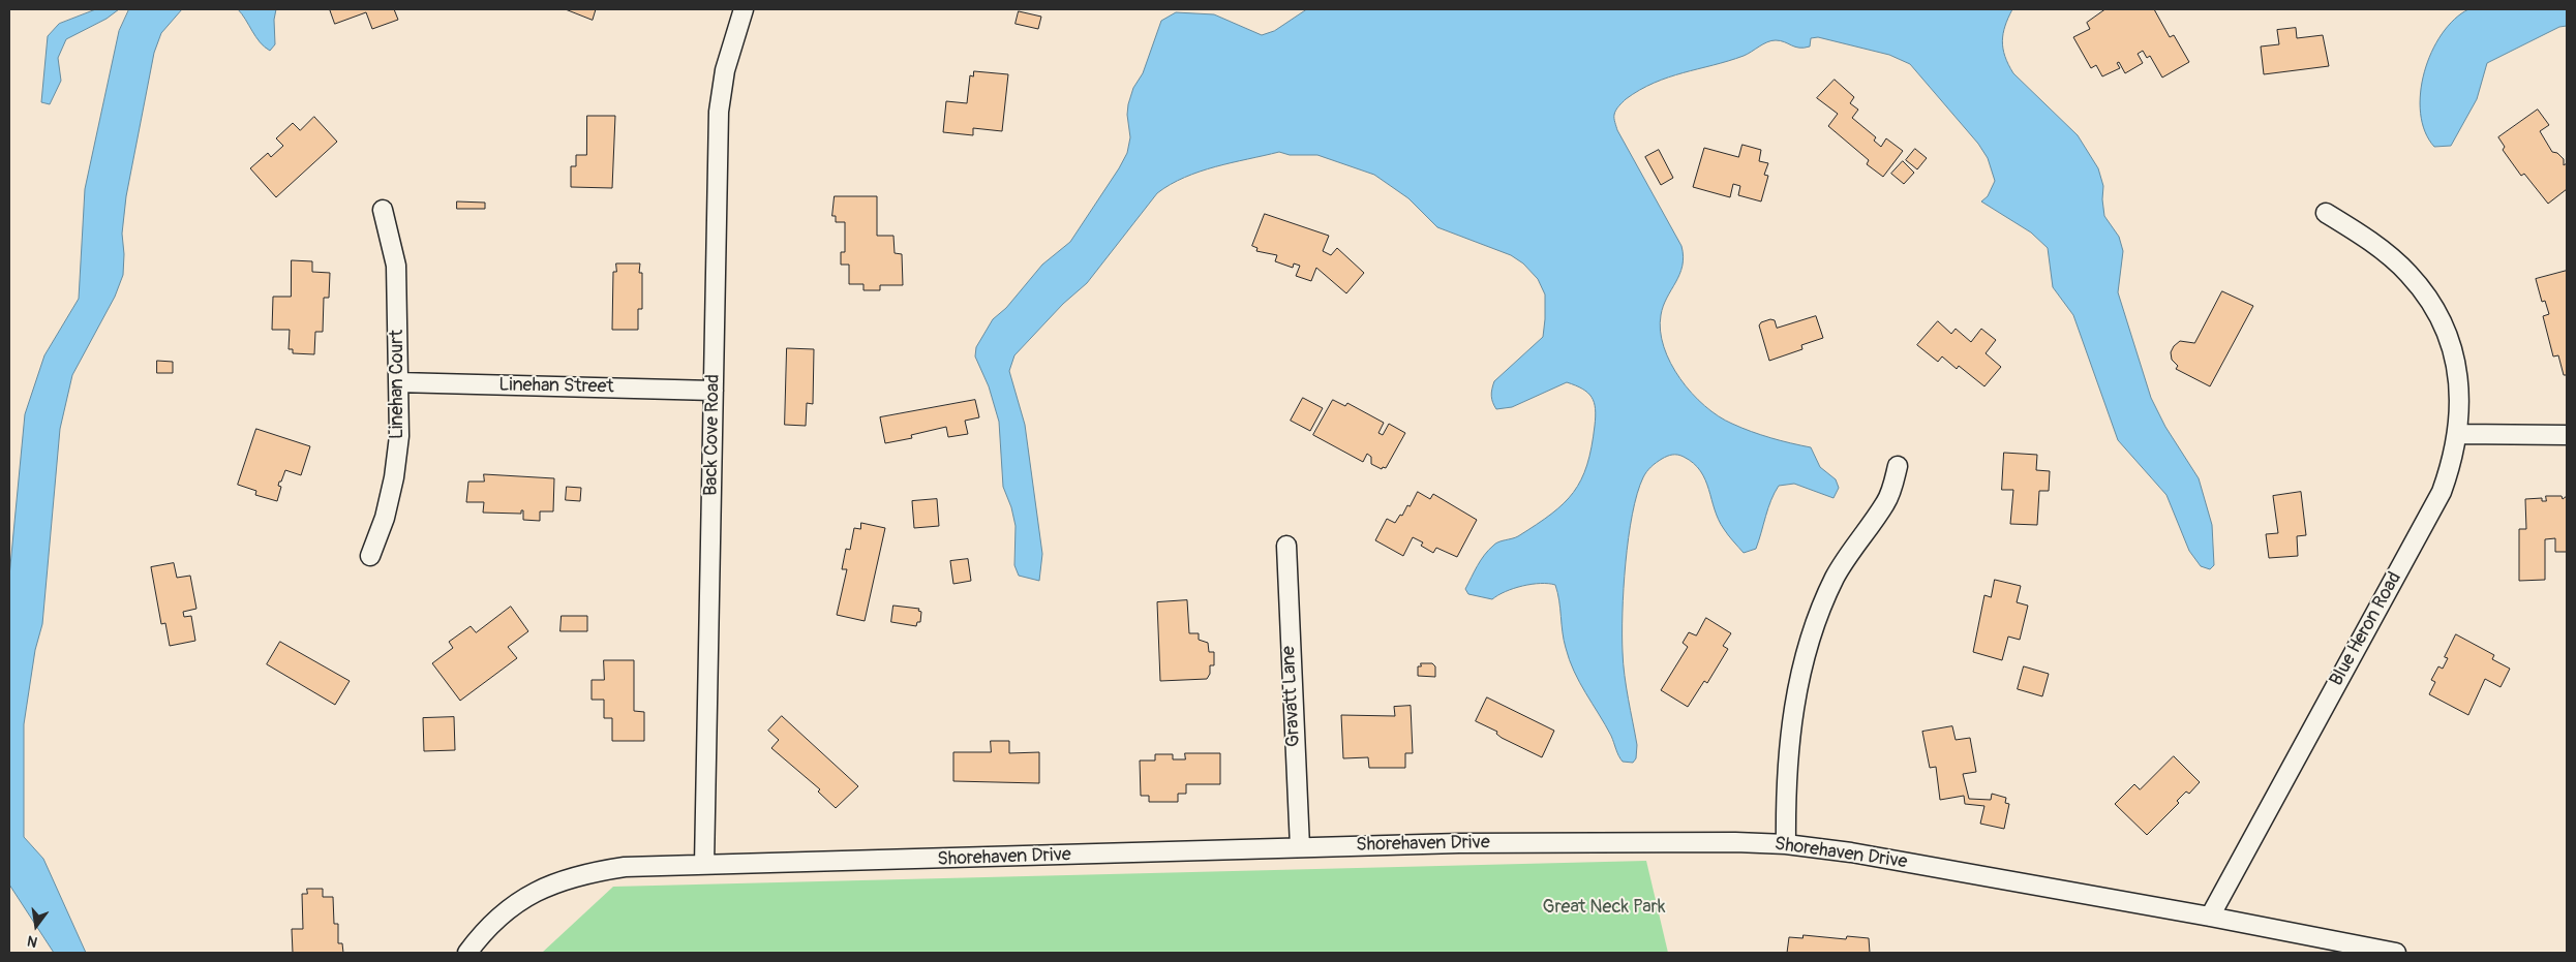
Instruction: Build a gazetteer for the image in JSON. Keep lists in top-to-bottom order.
{
  "streets": {
    "street": [
      "Linehan Court",
      "Linehan Street",
      "Back Cove Road",
      "Blue Heron Road",
      "Gravatt Lane",
      "Shorehaven Drive"
    ]
  },
  "crossings": [
    ["Linehan Court", "Linehan Street"],
    ["Linehan Street", "Back Cove Road"],
    ["Back Cove Road", "Shorehaven Drive"],
    ["Blue Heron Road", "Shorehaven Drive"],
    ["Gravatt Lane", "Shorehaven Drive"]
  ],
  "parks": ["Great Neck Park"],
  "north": "bottom"
}
